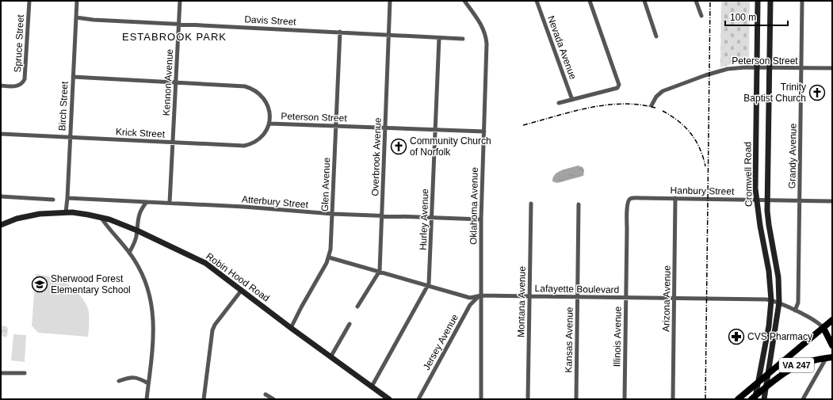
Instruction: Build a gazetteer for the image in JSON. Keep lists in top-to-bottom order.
{
  "streets": {
    "main road": ["VA 247"],
    "street": [
      "Davis Street",
      "Spruce Street",
      "Nevada Avenue",
      "Peterson Street",
      "Kennon Avenue",
      "Birch Street",
      "Krick Street",
      "Grandy Avenue",
      "Overbrook Avenue",
      "Cromwell Road",
      "Glen Avenue",
      "Hanbury Street",
      "Atterbury Street",
      "Oklahoma Avenue",
      "Hurley Avenue",
      "Robin Hood Road",
      "Lafayette Boulevard",
      "Arizona Avenue",
      "Montana Avenue",
      "Illinois Avenue",
      "Kansas Avenue",
      "Jersey Avenue"
    ]
  },
  "crossings": [
    ["Davis Street", "Kennon Avenue"],
    ["Davis Street", "Birch Street"],
    ["Davis Street", "Overbrook Avenue"],
    ["Davis Street", "Glen Avenue"],
    ["Davis Street", "Hurley Avenue"],
    ["Peterson Street", "Kennon Avenue"],
    ["Peterson Street", "Birch Street"],
    ["Peterson Street", "Krick Street"],
    ["Peterson Street", "Grandy Avenue"],
    ["Peterson Street", "Overbrook Avenue"],
    ["Peterson Street", "Cromwell Road"],
    ["Peterson Street", "Glen Avenue"],
    ["Peterson Street", "Oklahoma Avenue"],
    ["Peterson Street", "Hurley Avenue"],
    ["Kennon Avenue", "Krick Street"],
    ["Kennon Avenue", "Atterbury Street"],
    ["Birch Street", "Krick Street"],
    ["Birch Street", "Atterbury Street"],
    ["Birch Street", "Robin Hood Road"],
    ["Grandy Avenue", "Hanbury Street"],
    ["Grandy Avenue", "Lafayette Boulevard"],
    ["Overbrook Avenue", "Atterbury Street"],
    ["Overbrook Avenue", "Lafayette Boulevard"],
    ["Cromwell Road", "Hanbury Street"],
    ["Cromwell Road", "Lafayette Boulevard"],
    ["Cromwell Road", "VA 247"],
    ["Glen Avenue", "Atterbury Street"],
    ["Glen Avenue", "Robin Hood Road"],
    ["Glen Avenue", "Lafayette Boulevard"],
    ["Hanbury Street", "Arizona Avenue"],
    ["Hanbury Street", "Illinois Avenue"],
    ["Atterbury Street", "Oklahoma Avenue"],
    ["Atterbury Street", "Hurley Avenue"],
    ["Oklahoma Avenue", "Lafayette Boulevard"],
    ["Oklahoma Avenue", "Jersey Avenue"],
    ["Hurley Avenue", "Robin Hood Road"],
    ["Hurley Avenue", "Lafayette Boulevard"],
    ["Lafayette Boulevard", "Arizona Avenue"],
    ["Lafayette Boulevard", "Montana Avenue"],
    ["Lafayette Boulevard", "Illinois Avenue"],
    ["Lafayette Boulevard", "Kansas Avenue"],
    ["Lafayette Boulevard", "Jersey Avenue"],
    ["Lafayette Boulevard", "VA 247"]
  ],
  "districts": ["ESTABROOK PARK"],
  "places": {
    "church": ["Trinity Baptist Church", "Community Church of Norfolk"],
    "school or university": ["Sherwood Forest Elementary School"],
    "pharmacy": ["CVS Pharmacy"]
  },
  "scale_bar": "100 m"
}
